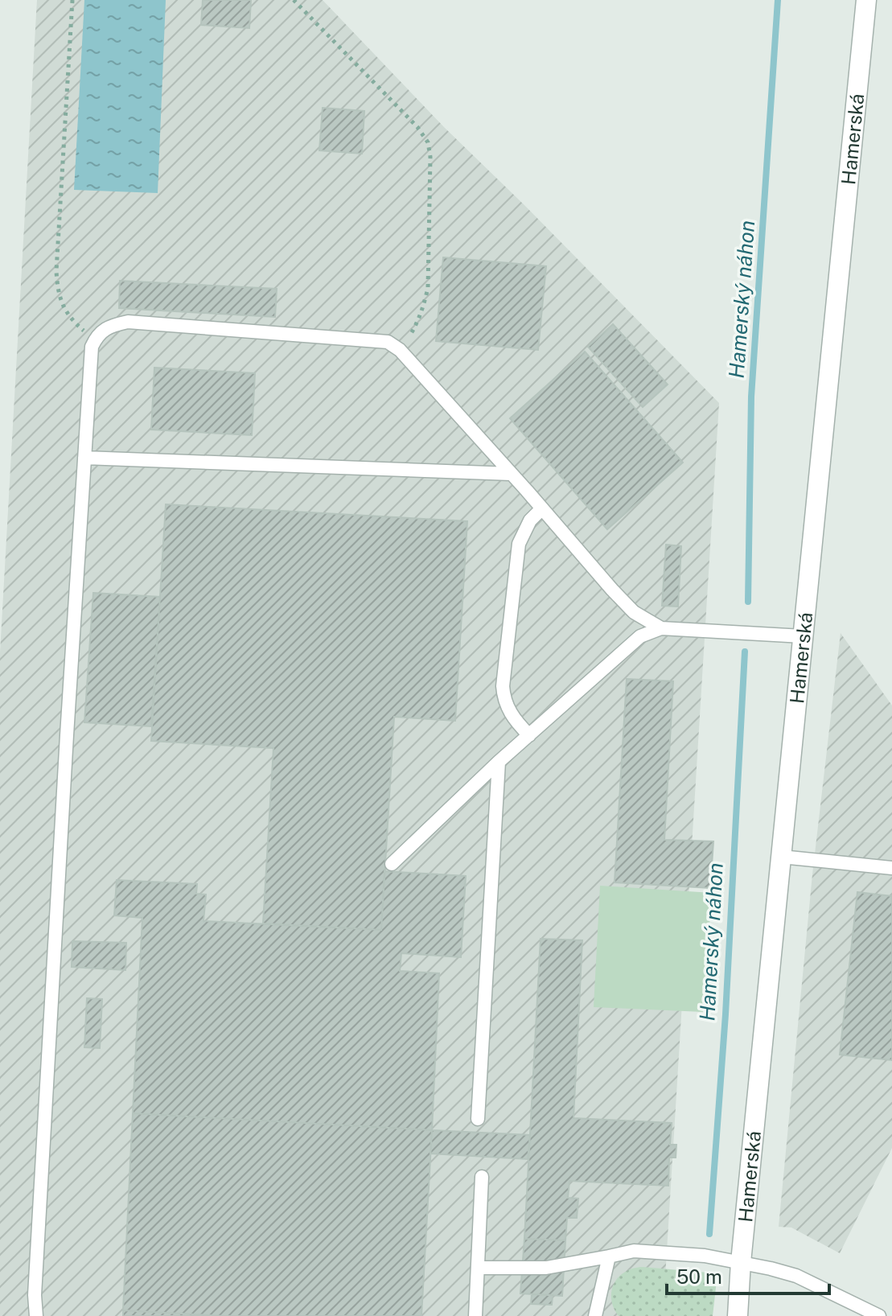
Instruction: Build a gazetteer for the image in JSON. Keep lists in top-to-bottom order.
{
  "streets": {
    "street": ["Hamerská"]
  },
  "water": ["Hamerský náhon"],
  "scale_bar": "50 m"
}
